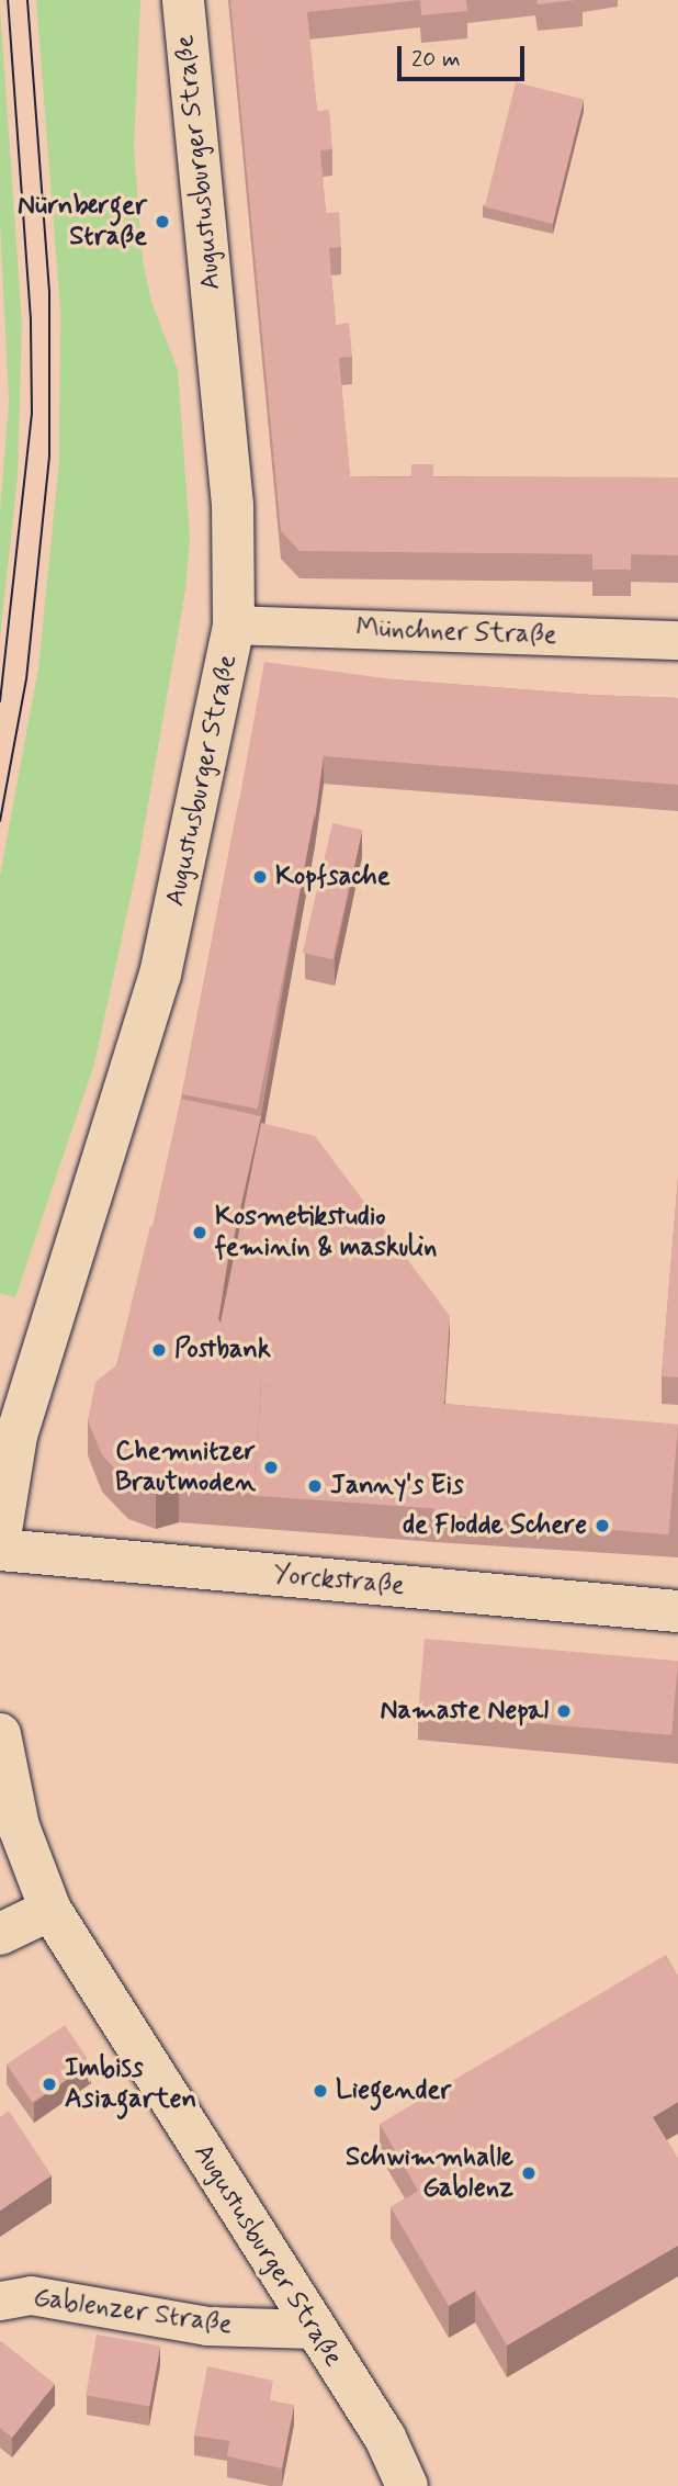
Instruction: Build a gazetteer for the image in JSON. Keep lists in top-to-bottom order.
{
  "streets": {
    "main road": ["Augustusburger Straße", "Yorckstraße"],
    "street": ["Münchner Straße", "Gablenzer Straße"]
  },
  "crossings": [
    ["Augustusburger Straße", "Münchner Straße"],
    ["Augustusburger Straße", "Gablenzer Straße"]
  ],
  "places": [
    "Nürnberger Straße",
    "Kopfsache",
    "Kosmetikstudio feminin & maskulin",
    "Postbank",
    "Chemnitzer Brautmoden",
    "Janny's Eis",
    "de Flodde Schere",
    "Namaste Nepal",
    "Imbiss Asiagarten",
    "Liegender",
    "Schwimmhalle Gablenz"
  ],
  "scale_bar": "20 m"
}
